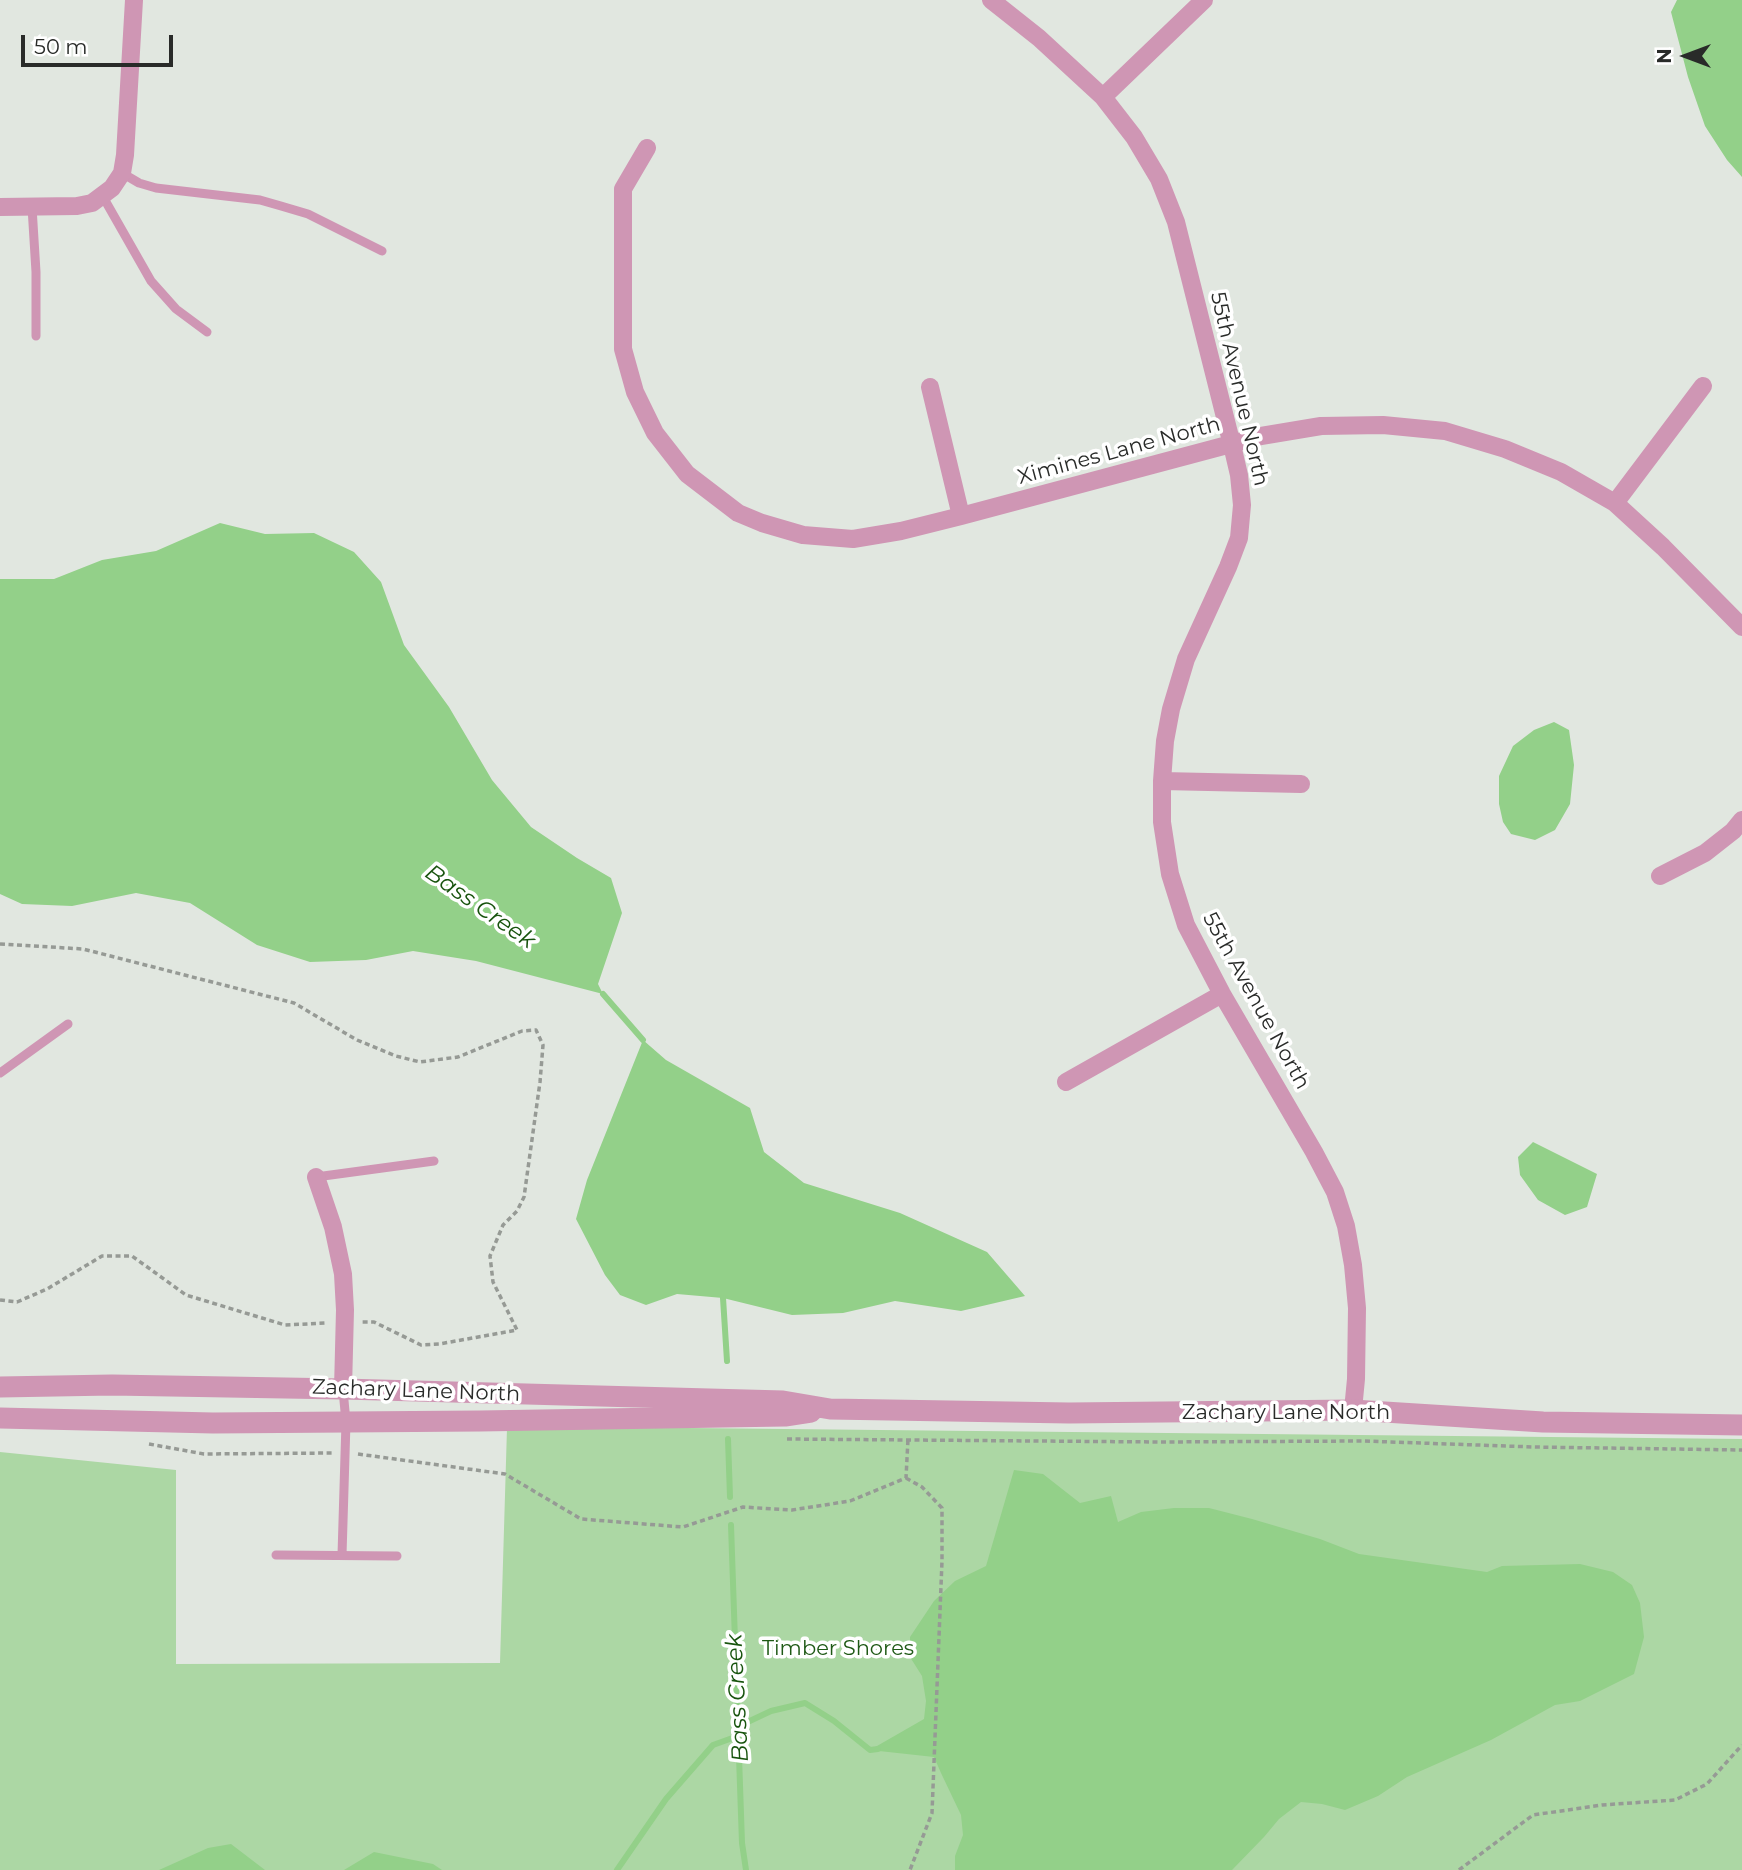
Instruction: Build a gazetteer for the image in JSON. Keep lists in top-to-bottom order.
{
  "streets": {
    "street": ["55th Avenue North", "Ximines Lane North", "Zachary Lane North"]
  },
  "crossings": [
    ["55th Avenue North", "Ximines Lane North"],
    ["55th Avenue North", "Zachary Lane North"]
  ],
  "water": ["Bass Creek"],
  "parks": ["Timber Shores"],
  "scale_bar": "50 m",
  "north": "left"
}
